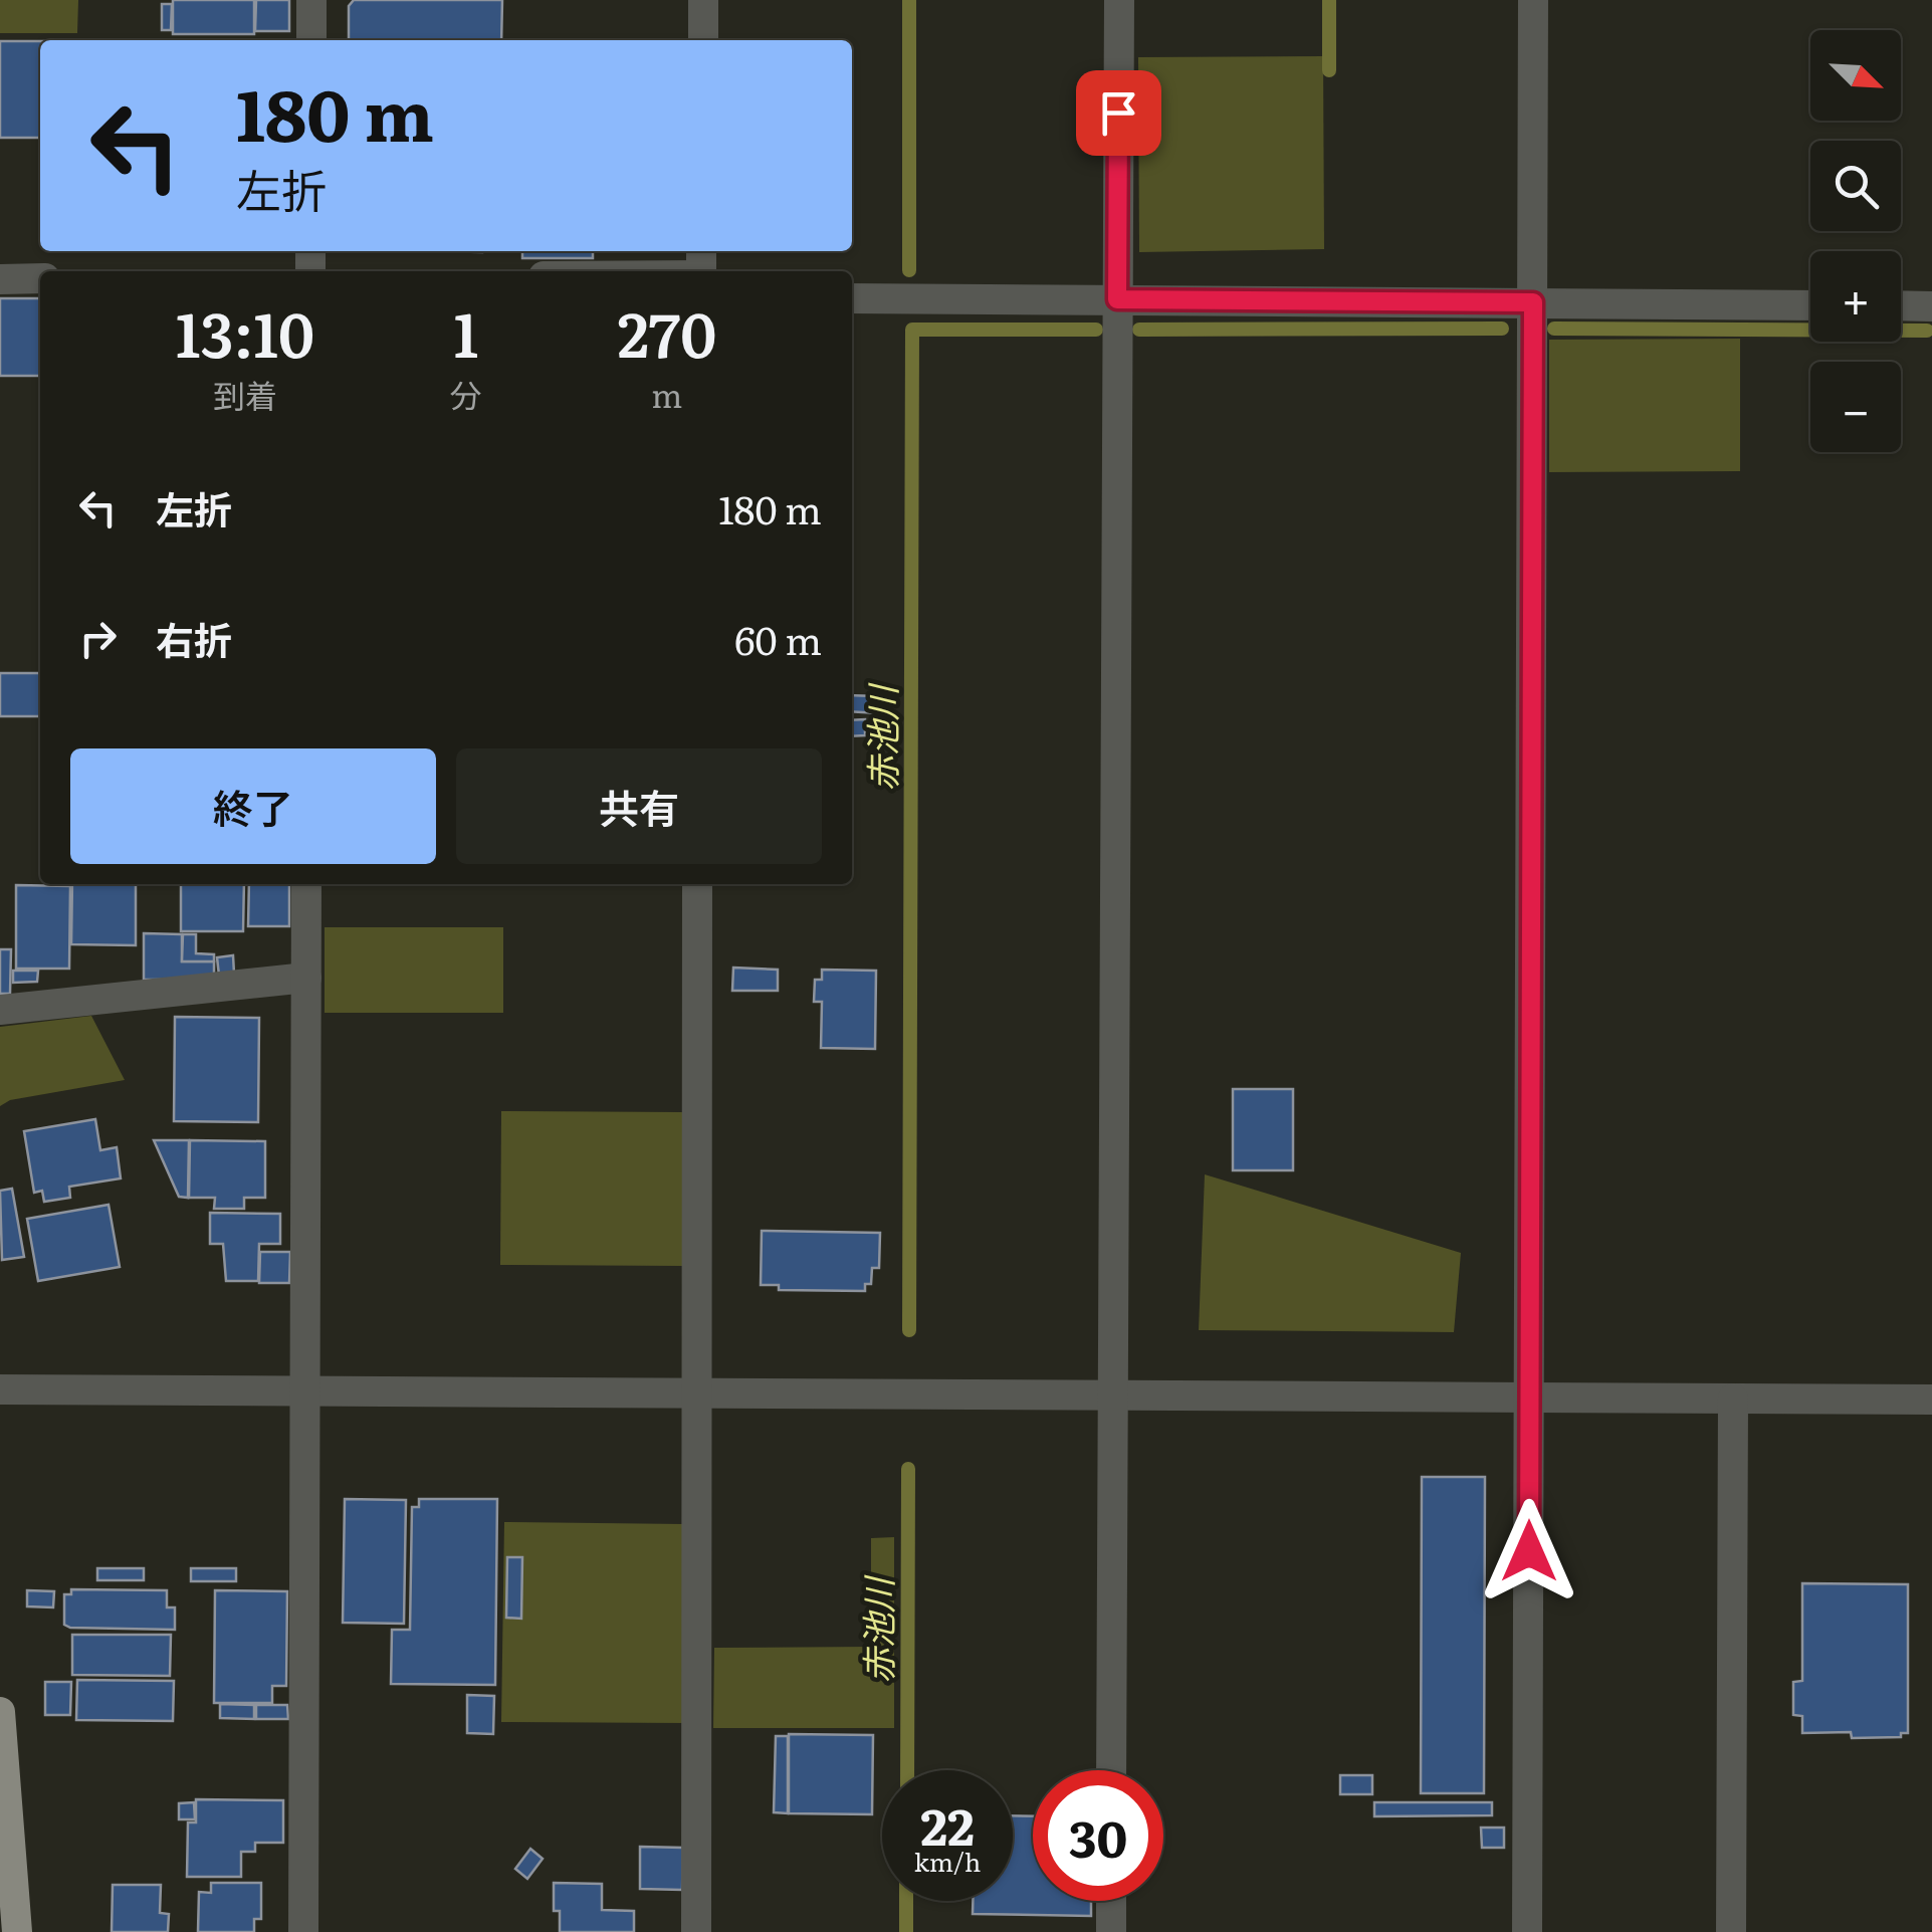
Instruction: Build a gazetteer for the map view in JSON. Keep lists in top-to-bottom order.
{
  "water": ["赤池川"],
  "north": "bottom right",
  "page": {
    "map_buttons": ["+", "−"],
    "turn": ["180 m", "左折"],
    "eta": [
      "13:10",
      "到着",
      "1",
      "分",
      "270",
      "m"
    ],
    "list": [
      {
        "name": "左折",
        "value": "180 m"
      },
      {
        "name": "右折",
        "value": "60 m"
      }
    ],
    "buttons": ["終了", "共有"],
    "speed": "22 km/h",
    "limit": "30"
  }
}
